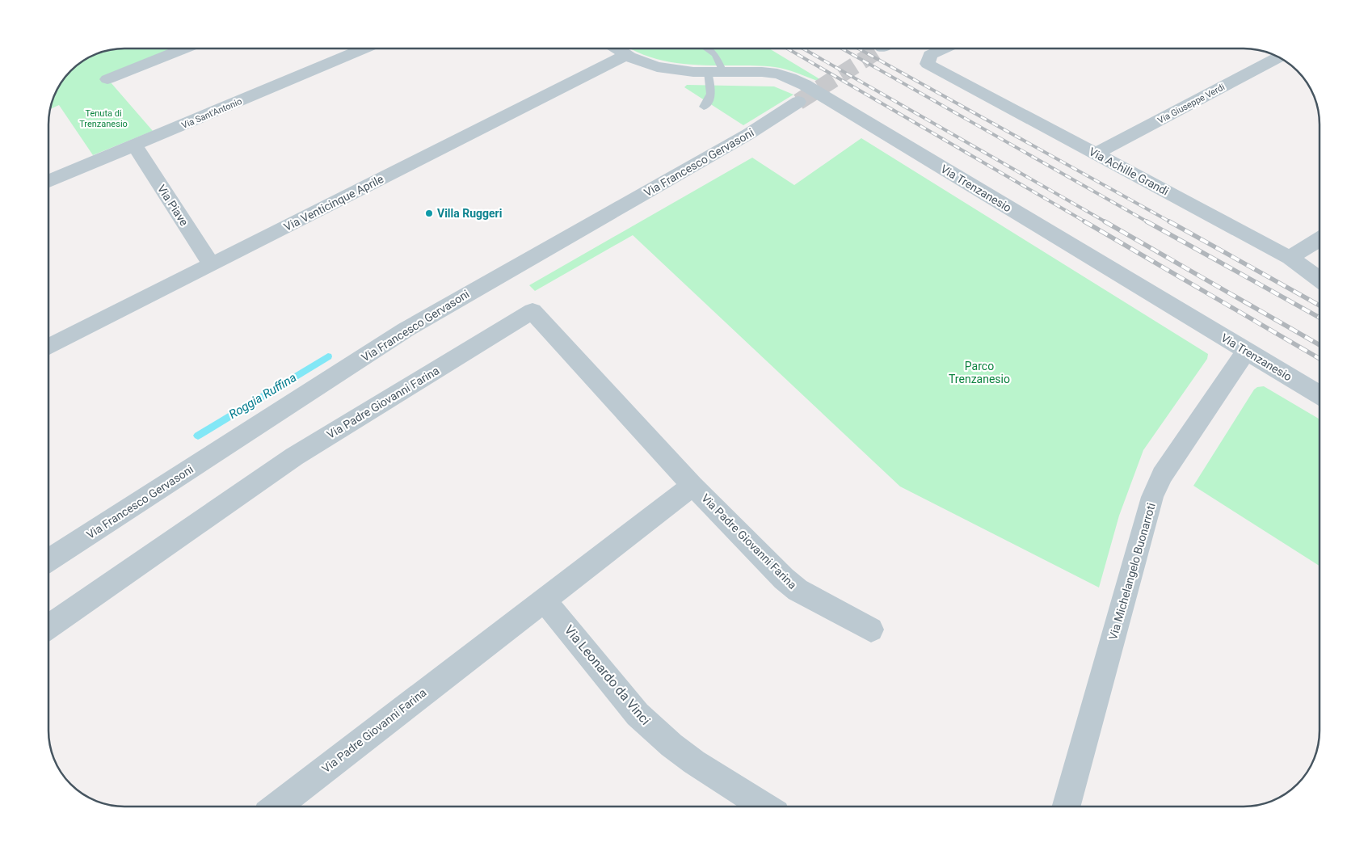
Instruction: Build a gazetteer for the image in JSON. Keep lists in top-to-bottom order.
{
  "streets": {
    "street": [
      "Via Giuseppe Verdi",
      "Via Sant'Antonio",
      "Via Francesco Gervasoni",
      "Via Achille Grandi",
      "Via Trenzanesio",
      "Via Venticinque Aprile",
      "Via Piave",
      "Via Padre Giovanni Farina",
      "Via Michelangelo Buonarroti",
      "Via Leonardo da Vinci"
    ]
  },
  "crossings": [
    ["Via Giuseppe Verdi", "Via Achille Grandi"],
    ["Via Sant'Antonio", "Via Piave"],
    ["Via Trenzanesio", "Via Venticinque Aprile"],
    ["Via Trenzanesio", "Via Michelangelo Buonarroti"],
    ["Via Venticinque Aprile", "Via Piave"],
    ["Via Padre Giovanni Farina", "Via Leonardo da Vinci"]
  ],
  "water": ["Roggia Ruffina"],
  "parks": ["Tenuta di Trenzanesio", "Parco Trenzanesio"],
  "places": ["Villa Ruggeri"]
}
